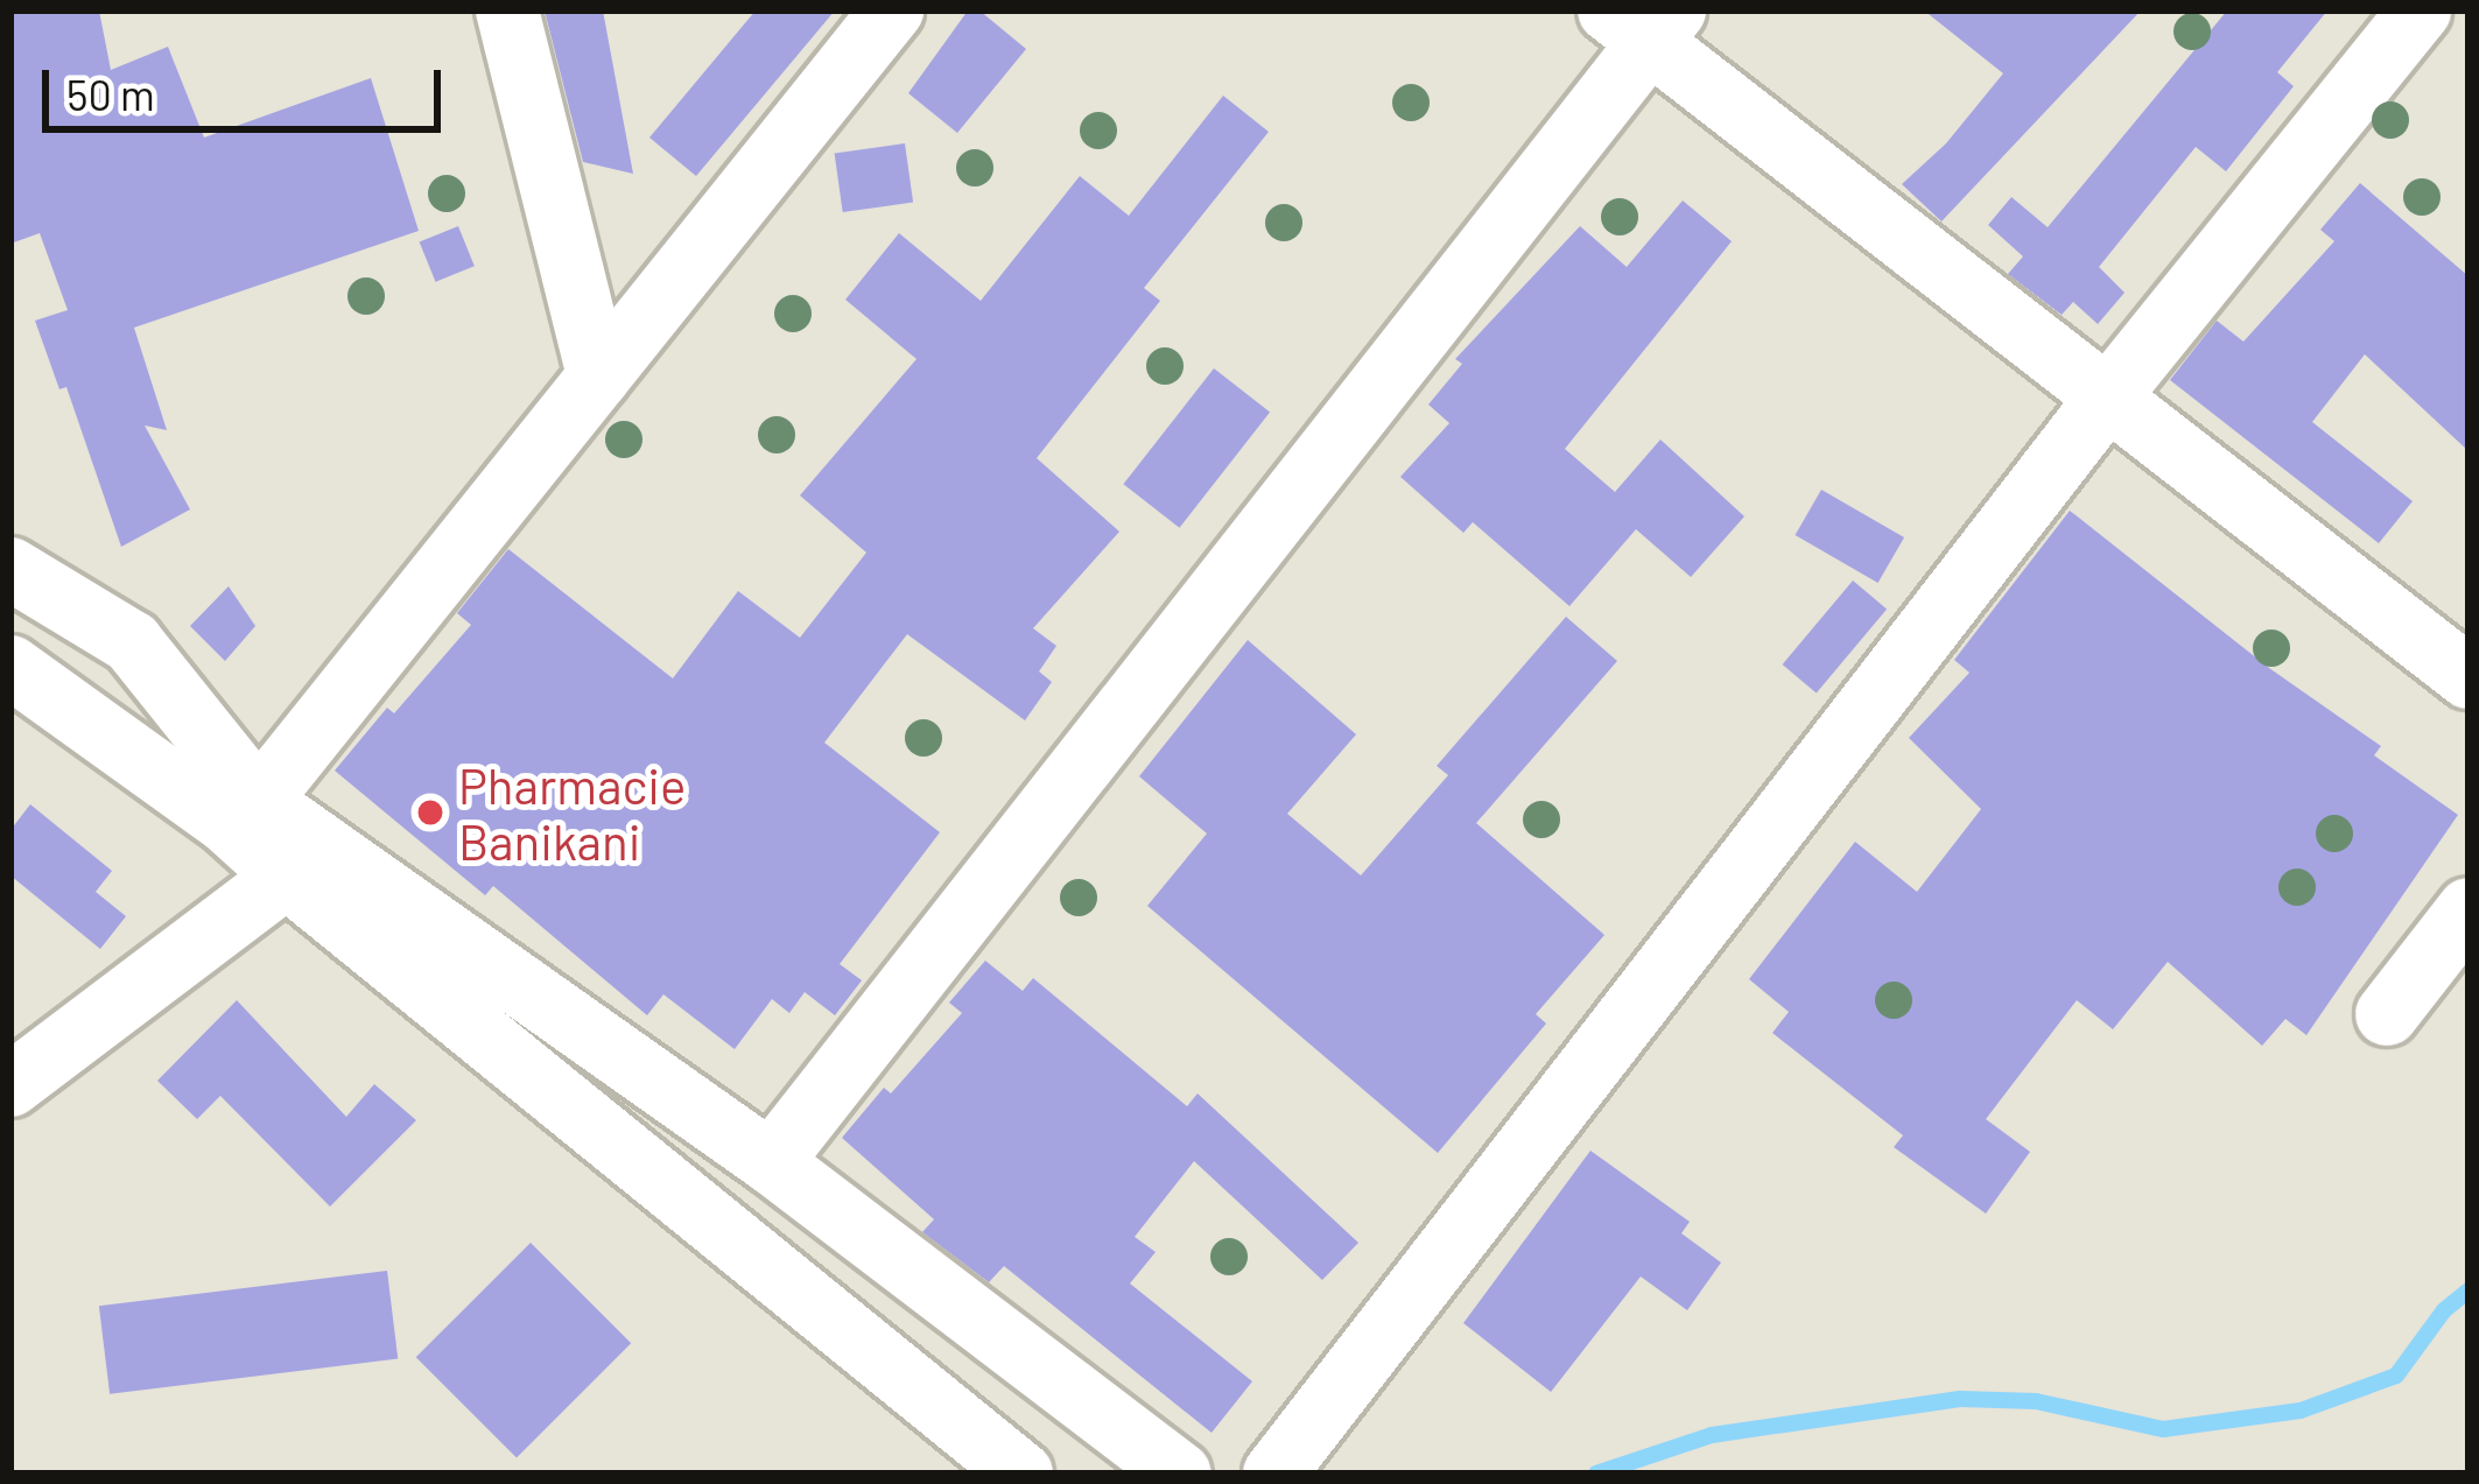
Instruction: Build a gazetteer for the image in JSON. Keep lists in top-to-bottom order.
{
  "places": ["Pharmacie Banikani"],
  "scale_bar": "50 m"
}
